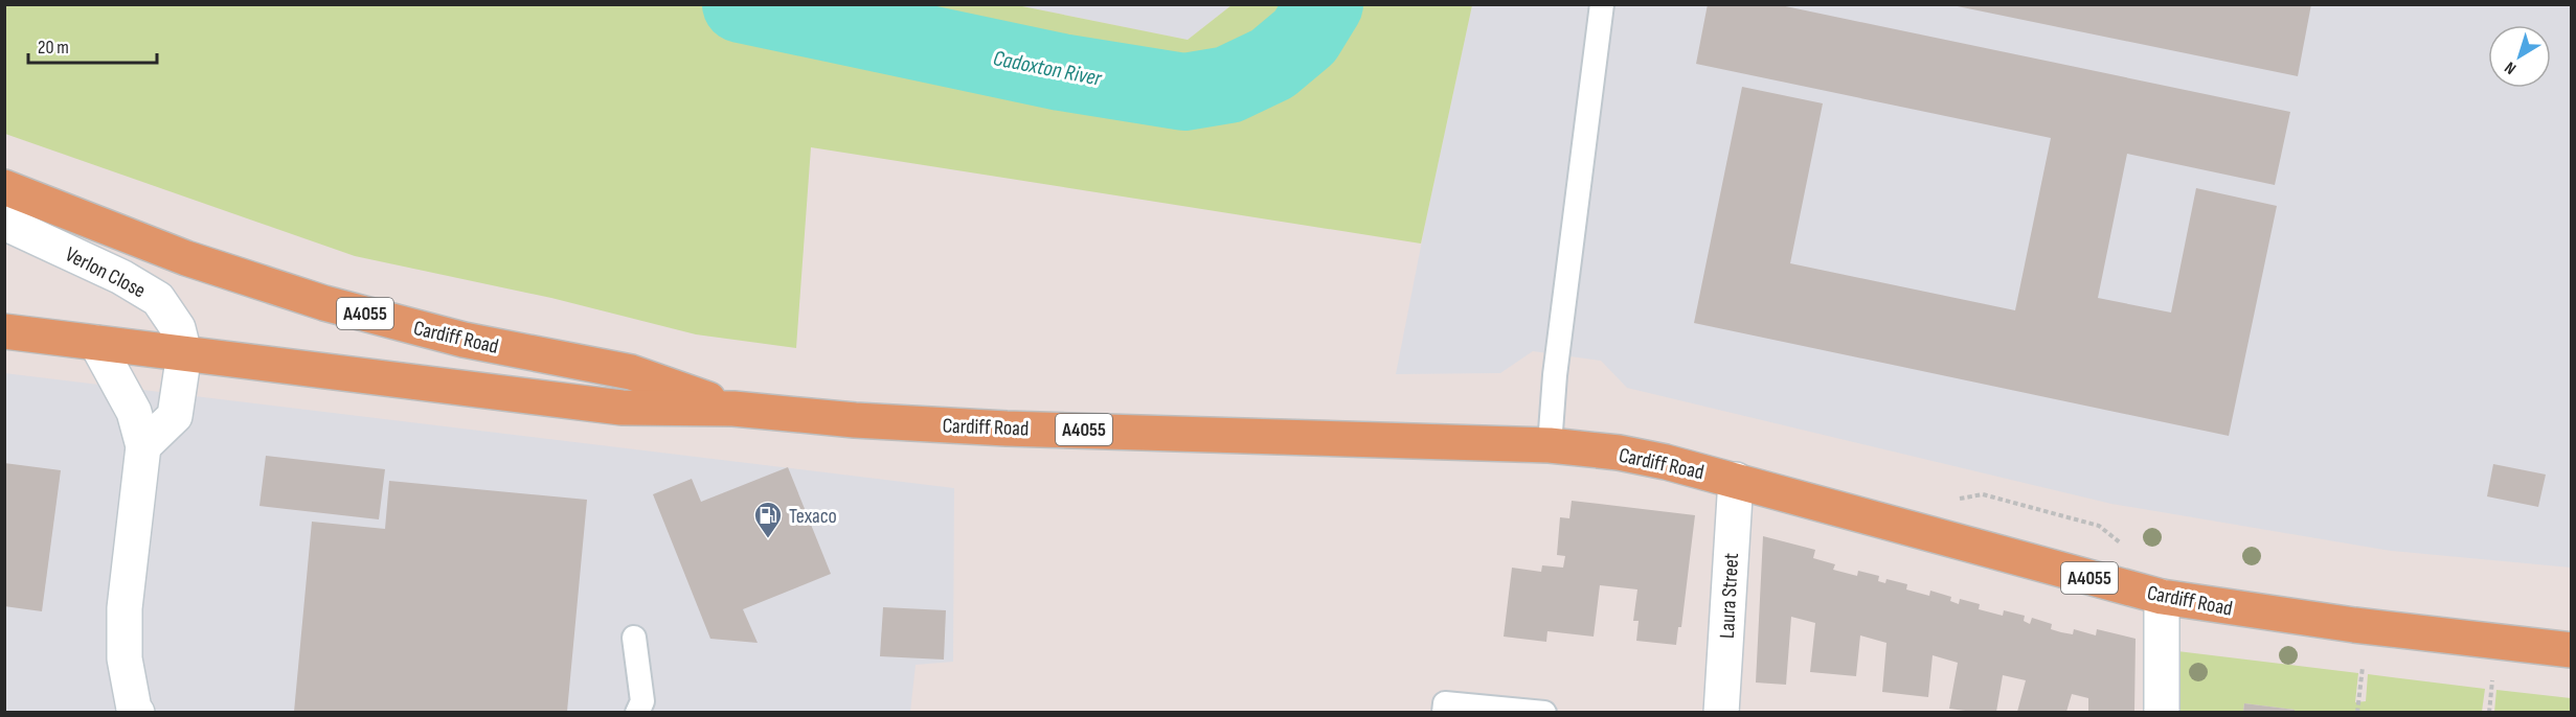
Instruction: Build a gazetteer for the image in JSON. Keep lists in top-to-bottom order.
{
  "streets": {
    "main road": ["A4055", "Cardiff Road"],
    "street": ["Verlon Close", "Laura Street"]
  },
  "crossings": [
    ["Verlon Close", "Cardiff Road"],
    ["Cardiff Road", "Laura Street"]
  ],
  "water": ["Cadoxton River"],
  "places": {
    "fuel station": ["Texaco"]
  },
  "scale_bar": "20 m",
  "north": "bottom left"
}
